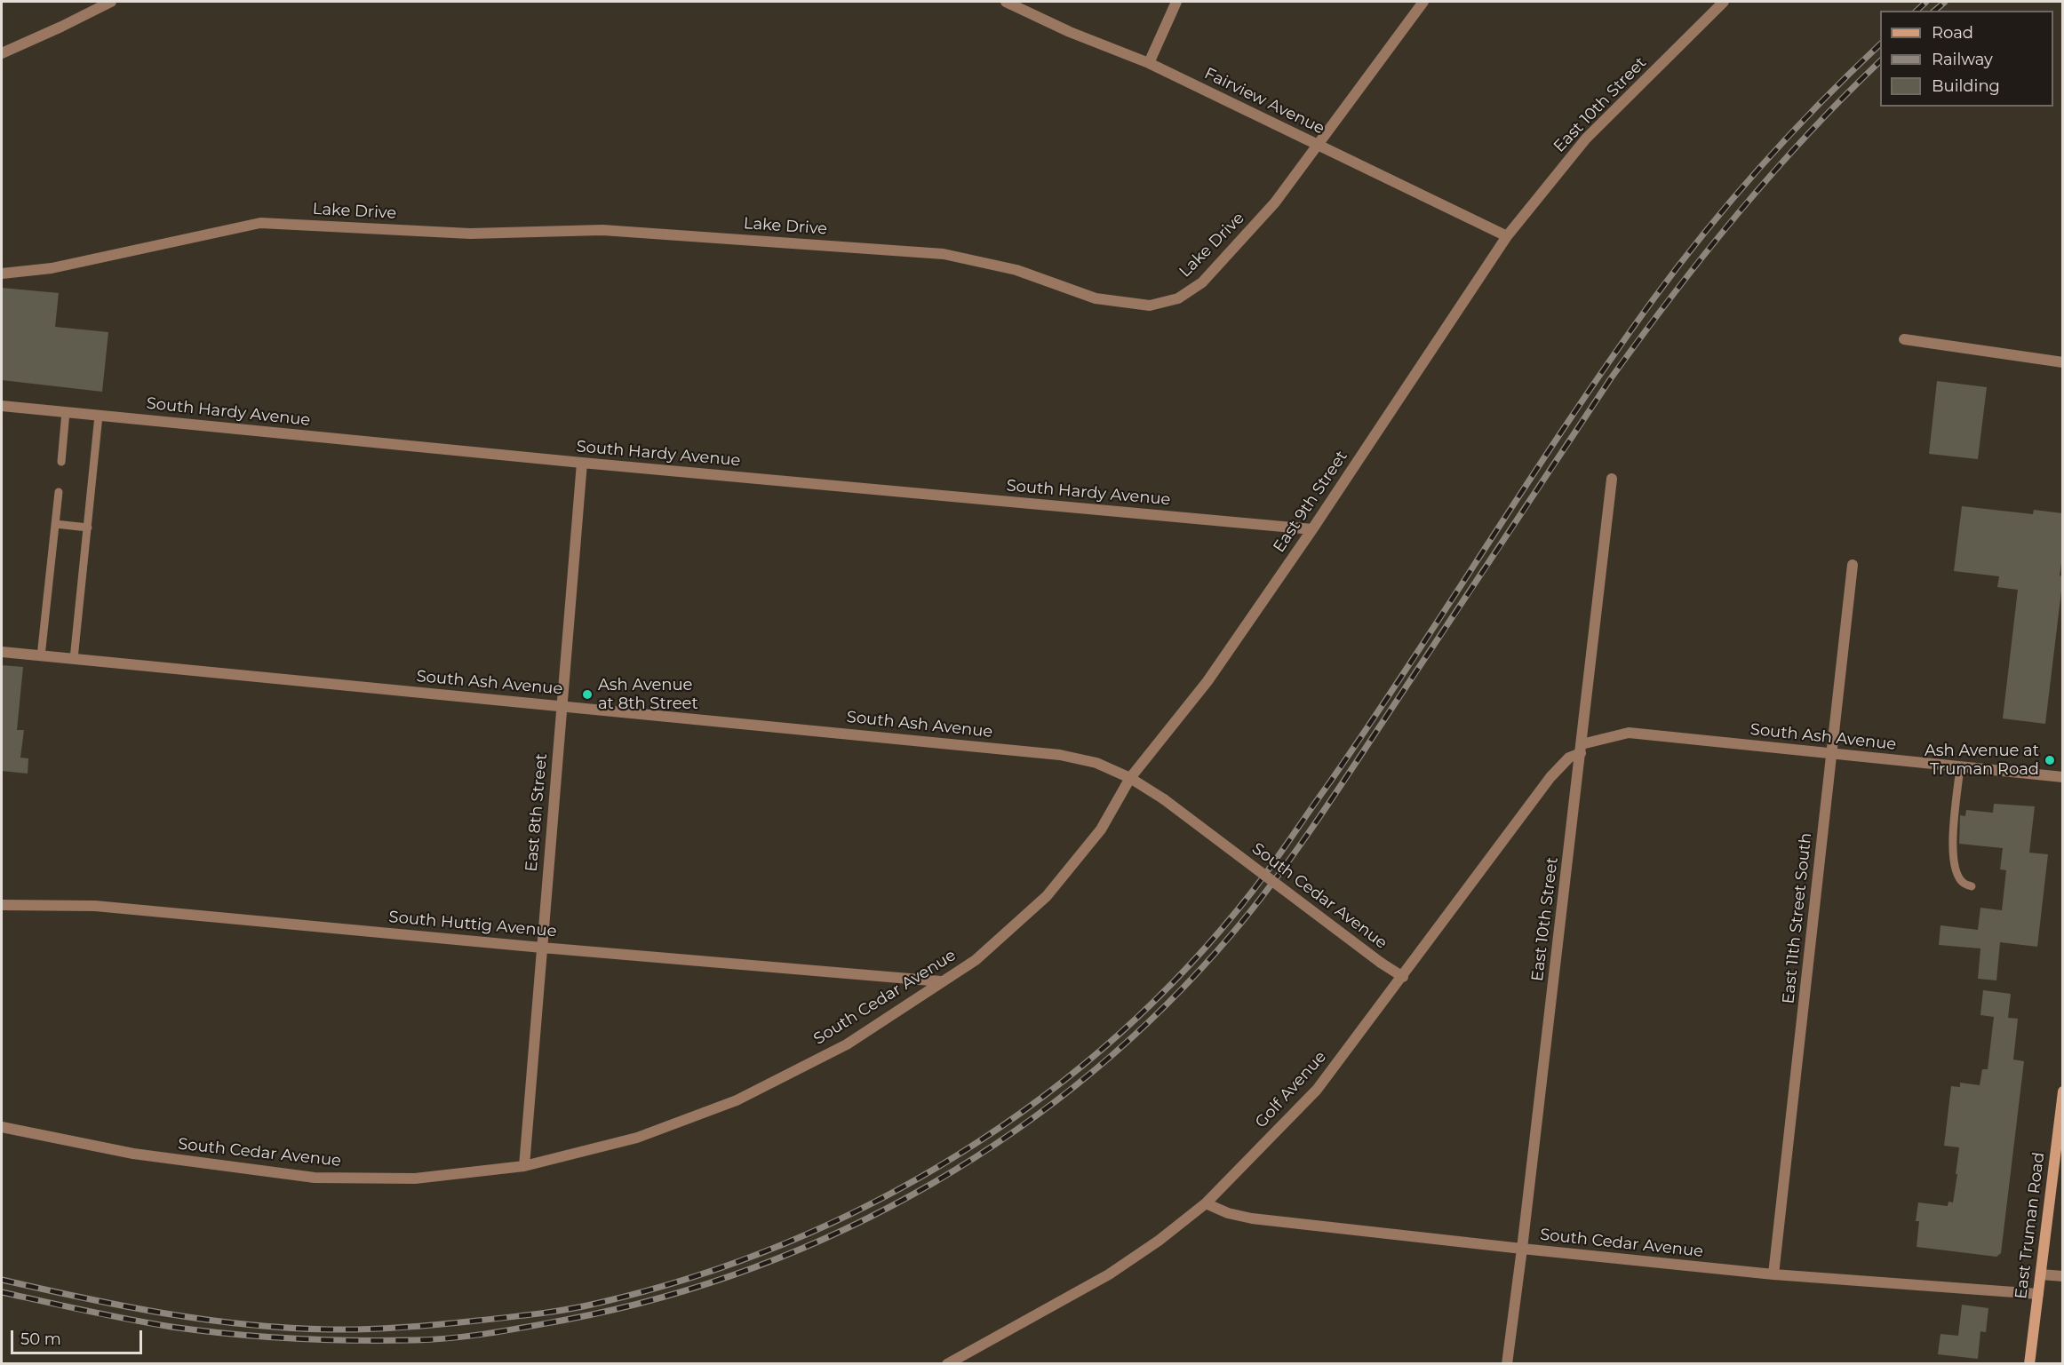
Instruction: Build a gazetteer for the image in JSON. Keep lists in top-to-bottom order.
{
  "streets": {
    "main road": ["East Truman Road"],
    "street": [
      "Fairview Avenue",
      "East 10th Street",
      "Lake Drive",
      "South Hardy Avenue",
      "East 9th Street",
      "South Ash Avenue",
      "East 8th Street",
      "South Cedar Avenue",
      "East 11th Street South",
      "South Huttig Avenue",
      "Golf Avenue"
    ]
  },
  "crossings": [
    ["Fairview Avenue", "East 10th Street"],
    ["Fairview Avenue", "Lake Drive"],
    ["Fairview Avenue", "East 9th Street"],
    ["East 10th Street", "East 9th Street"],
    ["East 10th Street", "South Ash Avenue"],
    ["East 10th Street", "South Cedar Avenue"],
    ["East 10th Street", "Golf Avenue"],
    ["South Hardy Avenue", "East 9th Street"],
    ["South Hardy Avenue", "East 8th Street"],
    ["East 9th Street", "South Ash Avenue"],
    ["East 9th Street", "South Cedar Avenue"],
    ["South Ash Avenue", "East 8th Street"],
    ["South Ash Avenue", "South Cedar Avenue"],
    ["South Ash Avenue", "East 11th Street South"],
    ["South Ash Avenue", "Golf Avenue"],
    ["East 8th Street", "South Cedar Avenue"],
    ["East 8th Street", "South Huttig Avenue"],
    ["South Cedar Avenue", "East 11th Street South"],
    ["South Cedar Avenue", "South Huttig Avenue"],
    ["South Cedar Avenue", "Golf Avenue"],
    ["South Cedar Avenue", "East Truman Road"]
  ],
  "places": ["Ash Avenue at 8th Street", "Ash Avenue at Truman Road"],
  "legend": ["Road", "Railway", "Building"],
  "scale_bar": "50 m"
}
